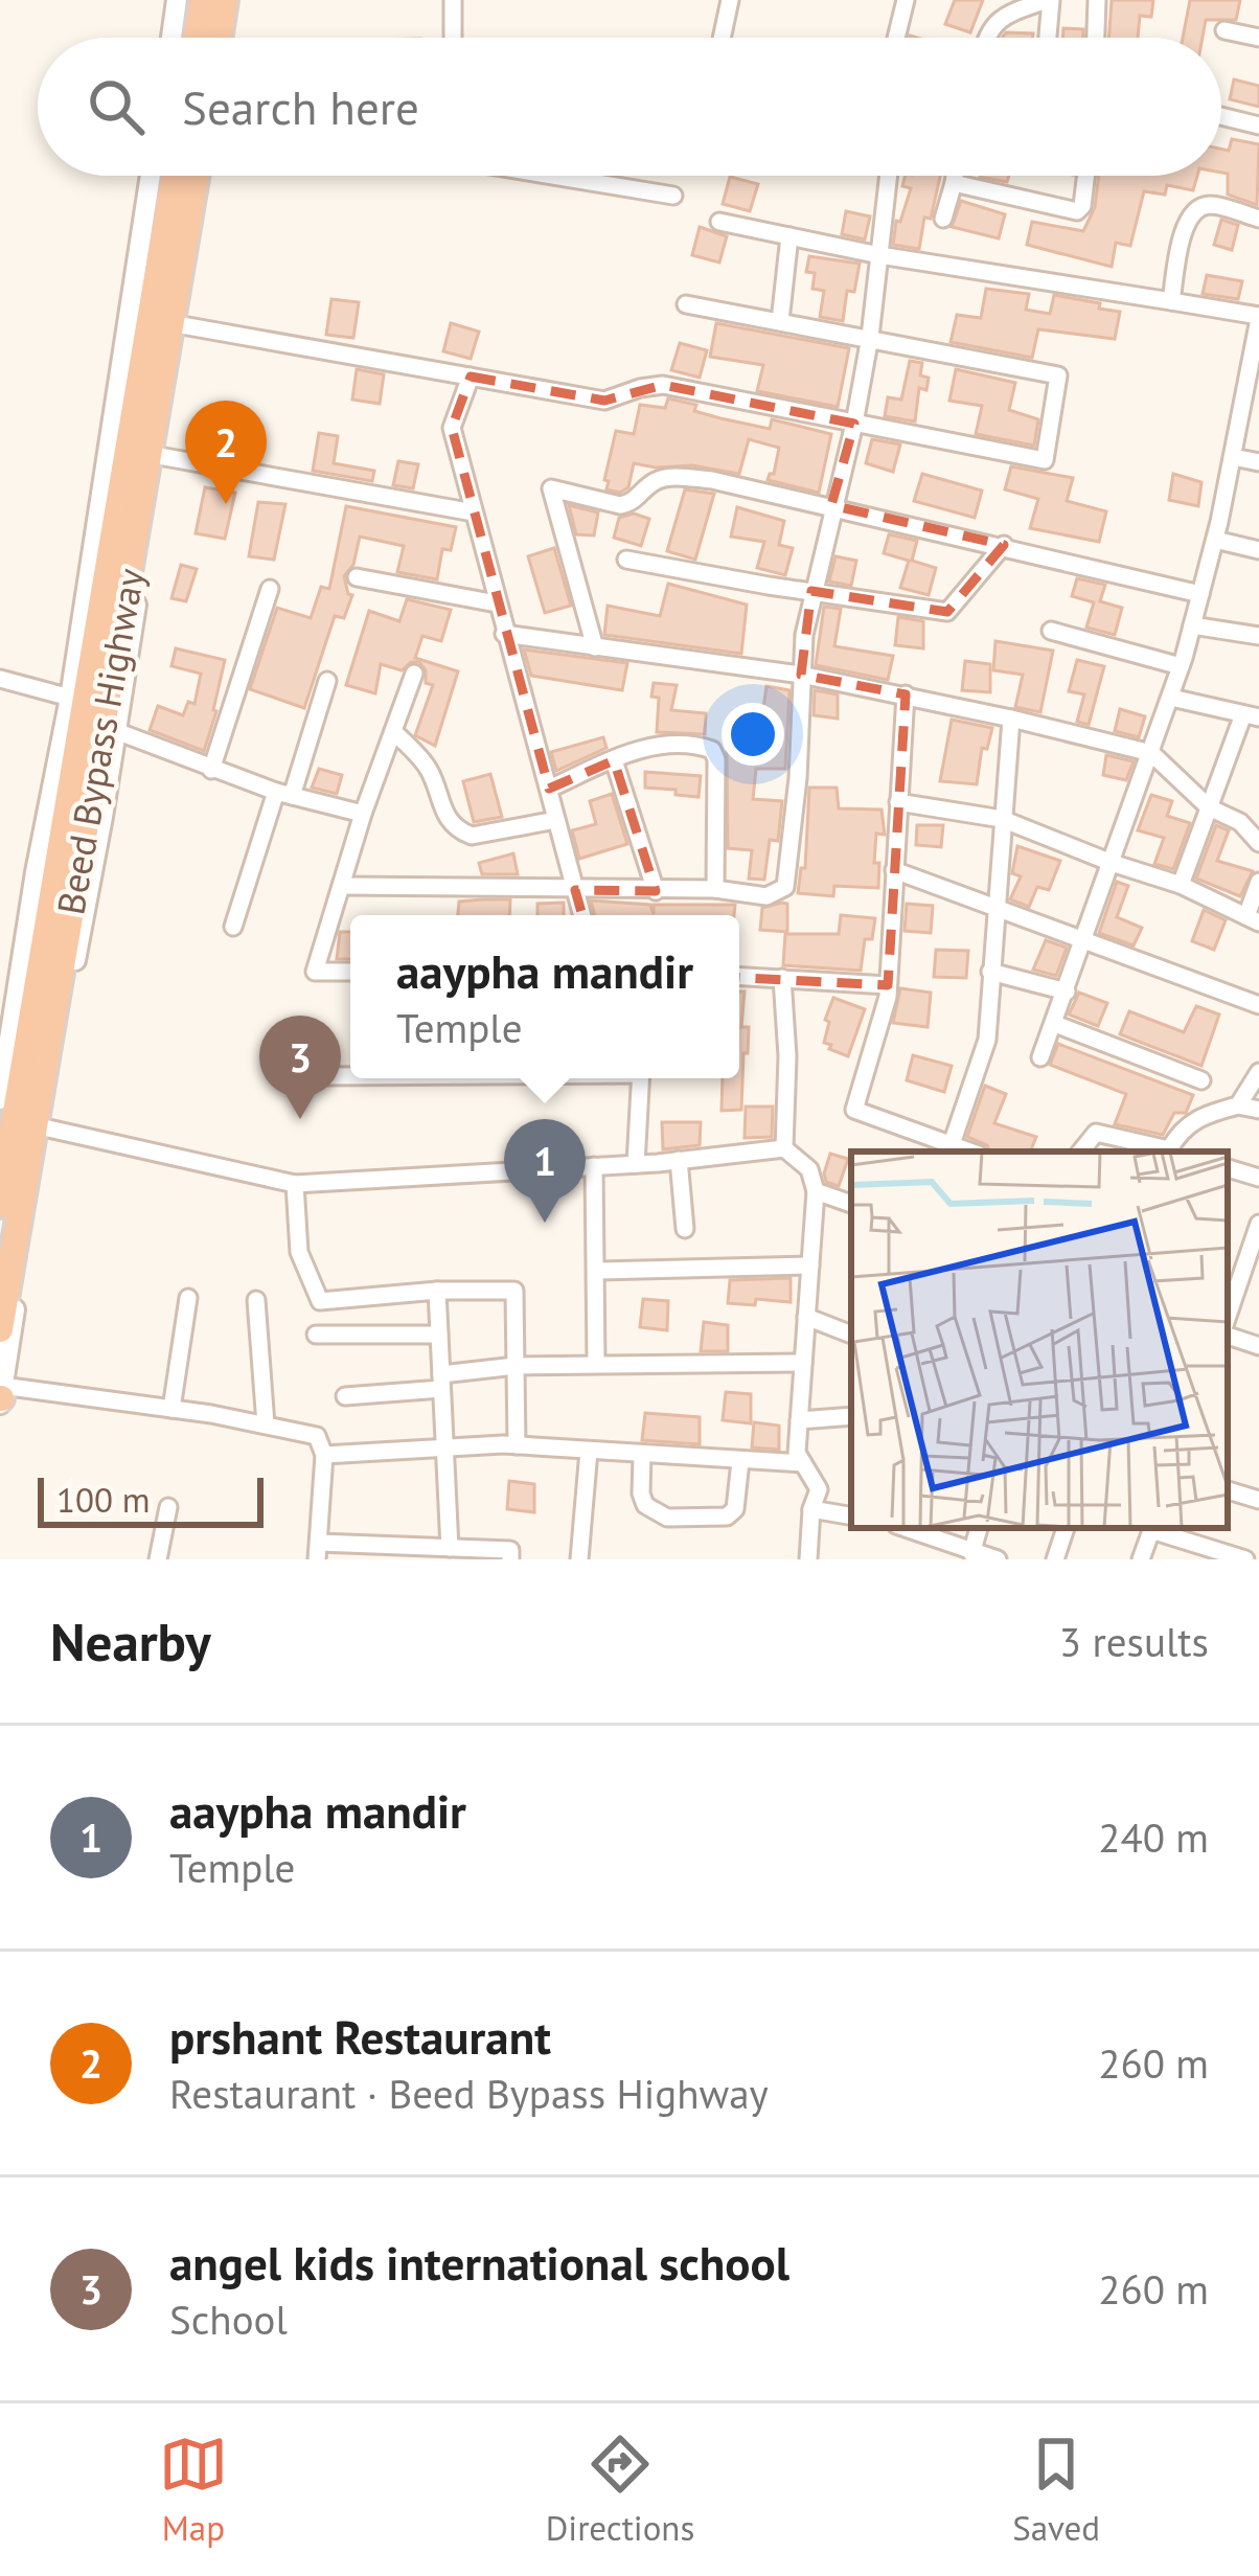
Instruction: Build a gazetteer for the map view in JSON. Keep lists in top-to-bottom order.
{
  "streets": {
    "highway": ["Beed Bypass Highway"]
  },
  "scale_bar": "100 m",
  "page": {
    "search": "Search here",
    "pins": ["2", "3", "1"],
    "popup": ["aaypha mandir", "Temple"],
    "scale": "100 m",
    "heading": ["Nearby", "3 results"],
    "list": [
      {
        "mark": "1",
        "name": "aaypha mandir",
        "note": "Temple",
        "value": "240 m"
      },
      {
        "mark": "2",
        "name": "prshant Restaurant",
        "note": "Restaurant · Beed Bypass Highway",
        "value": "260 m"
      },
      {
        "mark": "3",
        "name": "angel kids international school",
        "note": "School",
        "value": "260 m"
      }
    ],
    "nav": ["Map", "Directions", "Saved"]
  }
}
